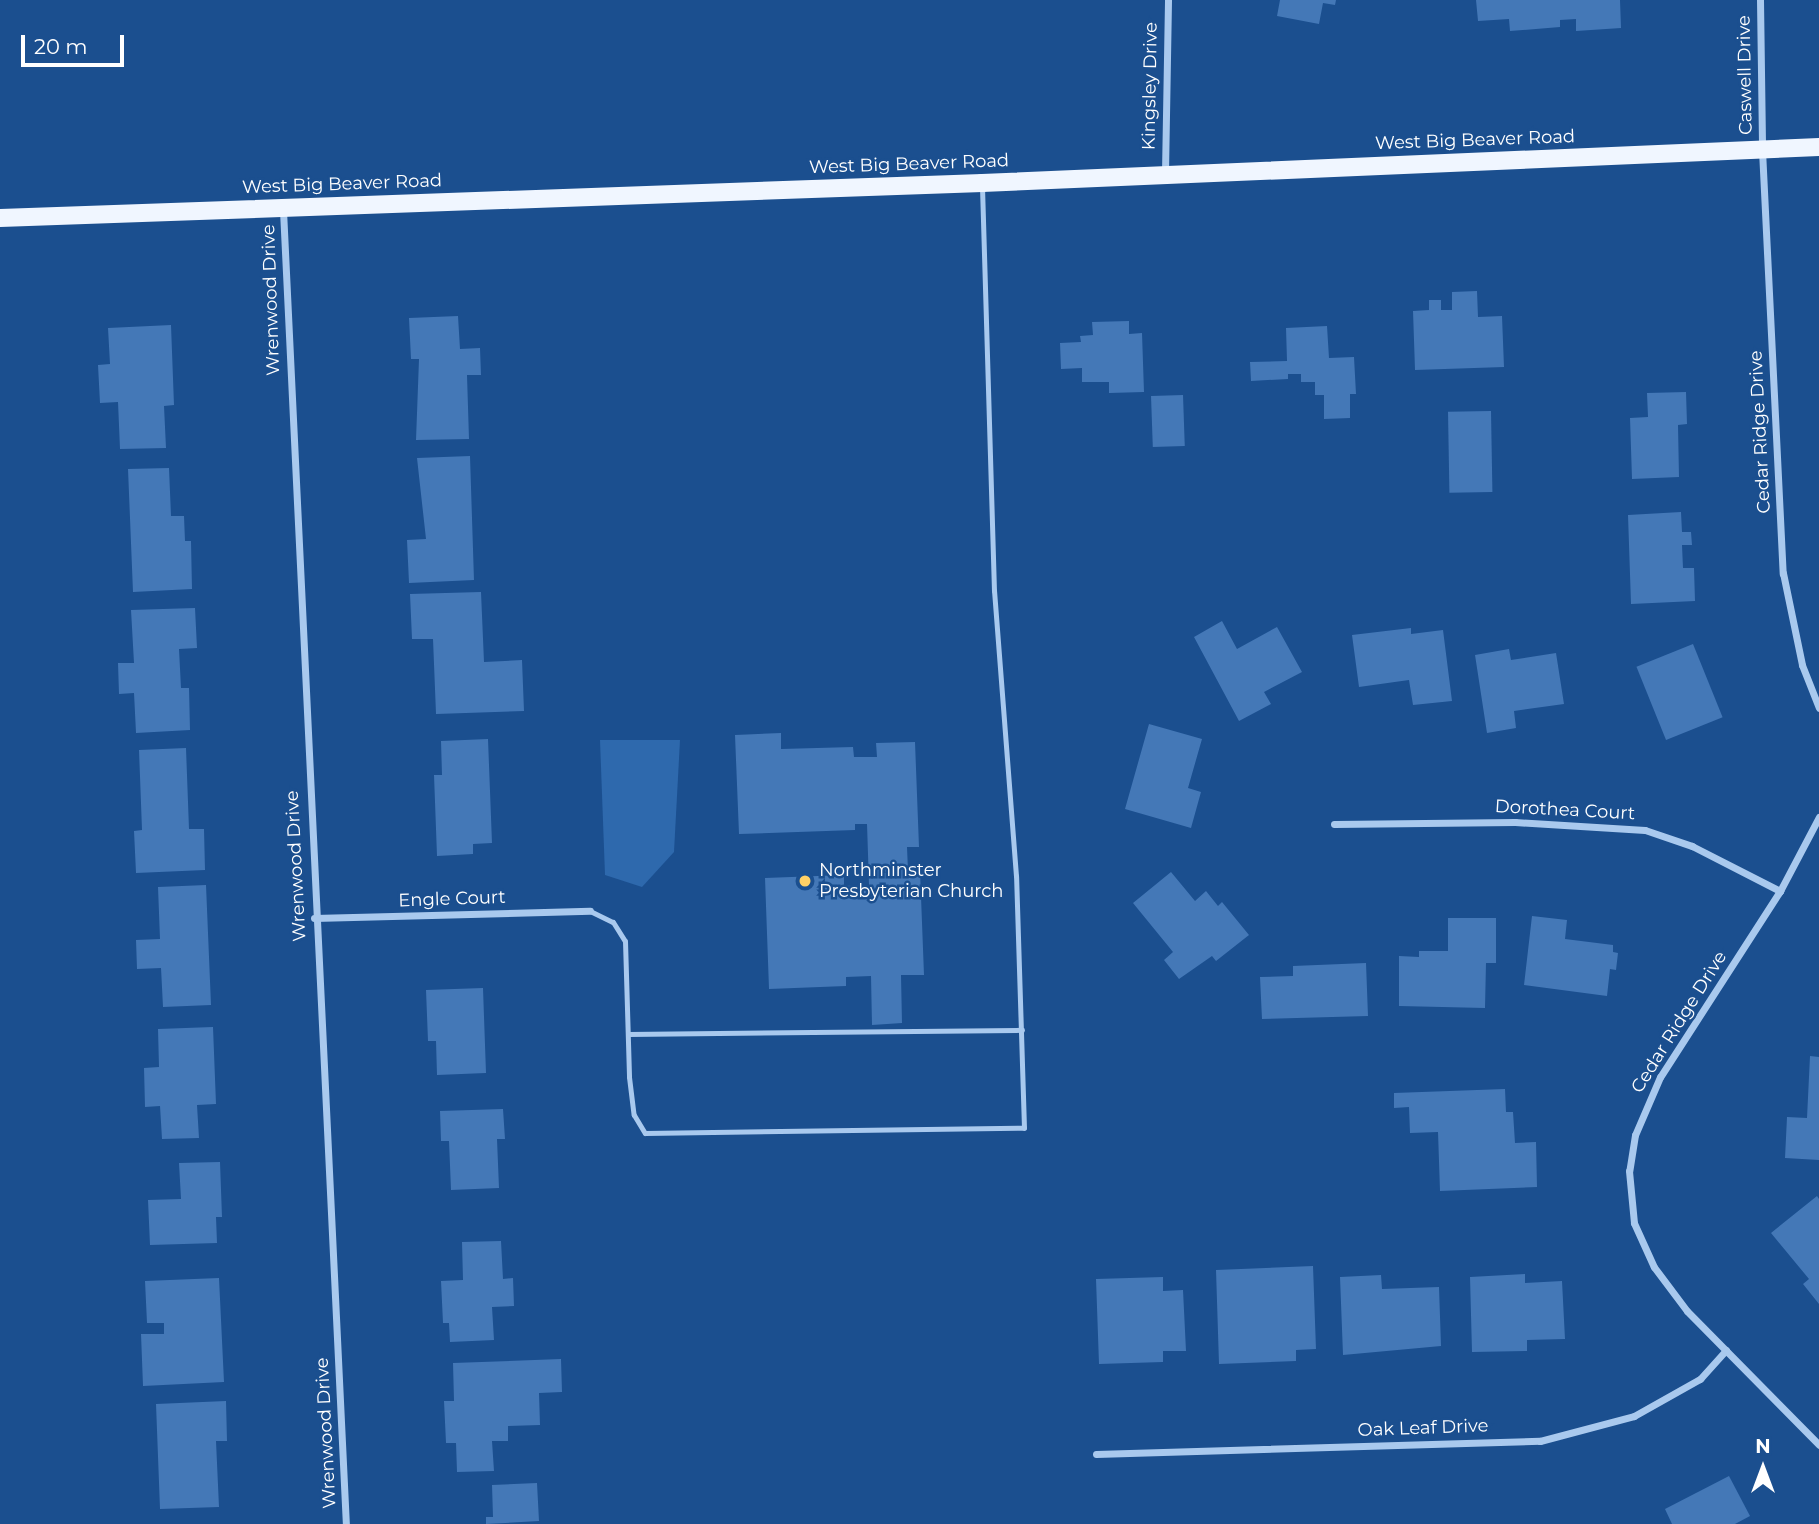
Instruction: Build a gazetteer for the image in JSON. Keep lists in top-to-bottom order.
{
  "streets": {
    "main road": ["West Big Beaver Road"],
    "street": [
      "Caswell Drive",
      "Kingsley Drive",
      "Wrenwood Drive",
      "Cedar Ridge Drive",
      "Dorothea Court",
      "Engle Court",
      "Oak Leaf Drive"
    ]
  },
  "crossings": [
    ["Caswell Drive", "West Big Beaver Road"],
    ["Caswell Drive", "Cedar Ridge Drive"],
    ["Kingsley Drive", "West Big Beaver Road"],
    ["West Big Beaver Road", "Wrenwood Drive"],
    ["West Big Beaver Road", "Cedar Ridge Drive"],
    ["Wrenwood Drive", "Engle Court"],
    ["Cedar Ridge Drive", "Dorothea Court"],
    ["Cedar Ridge Drive", "Oak Leaf Drive"]
  ],
  "places": ["Northminster Presbyterian Church"],
  "scale_bar": "20 m",
  "north": "top"
}
